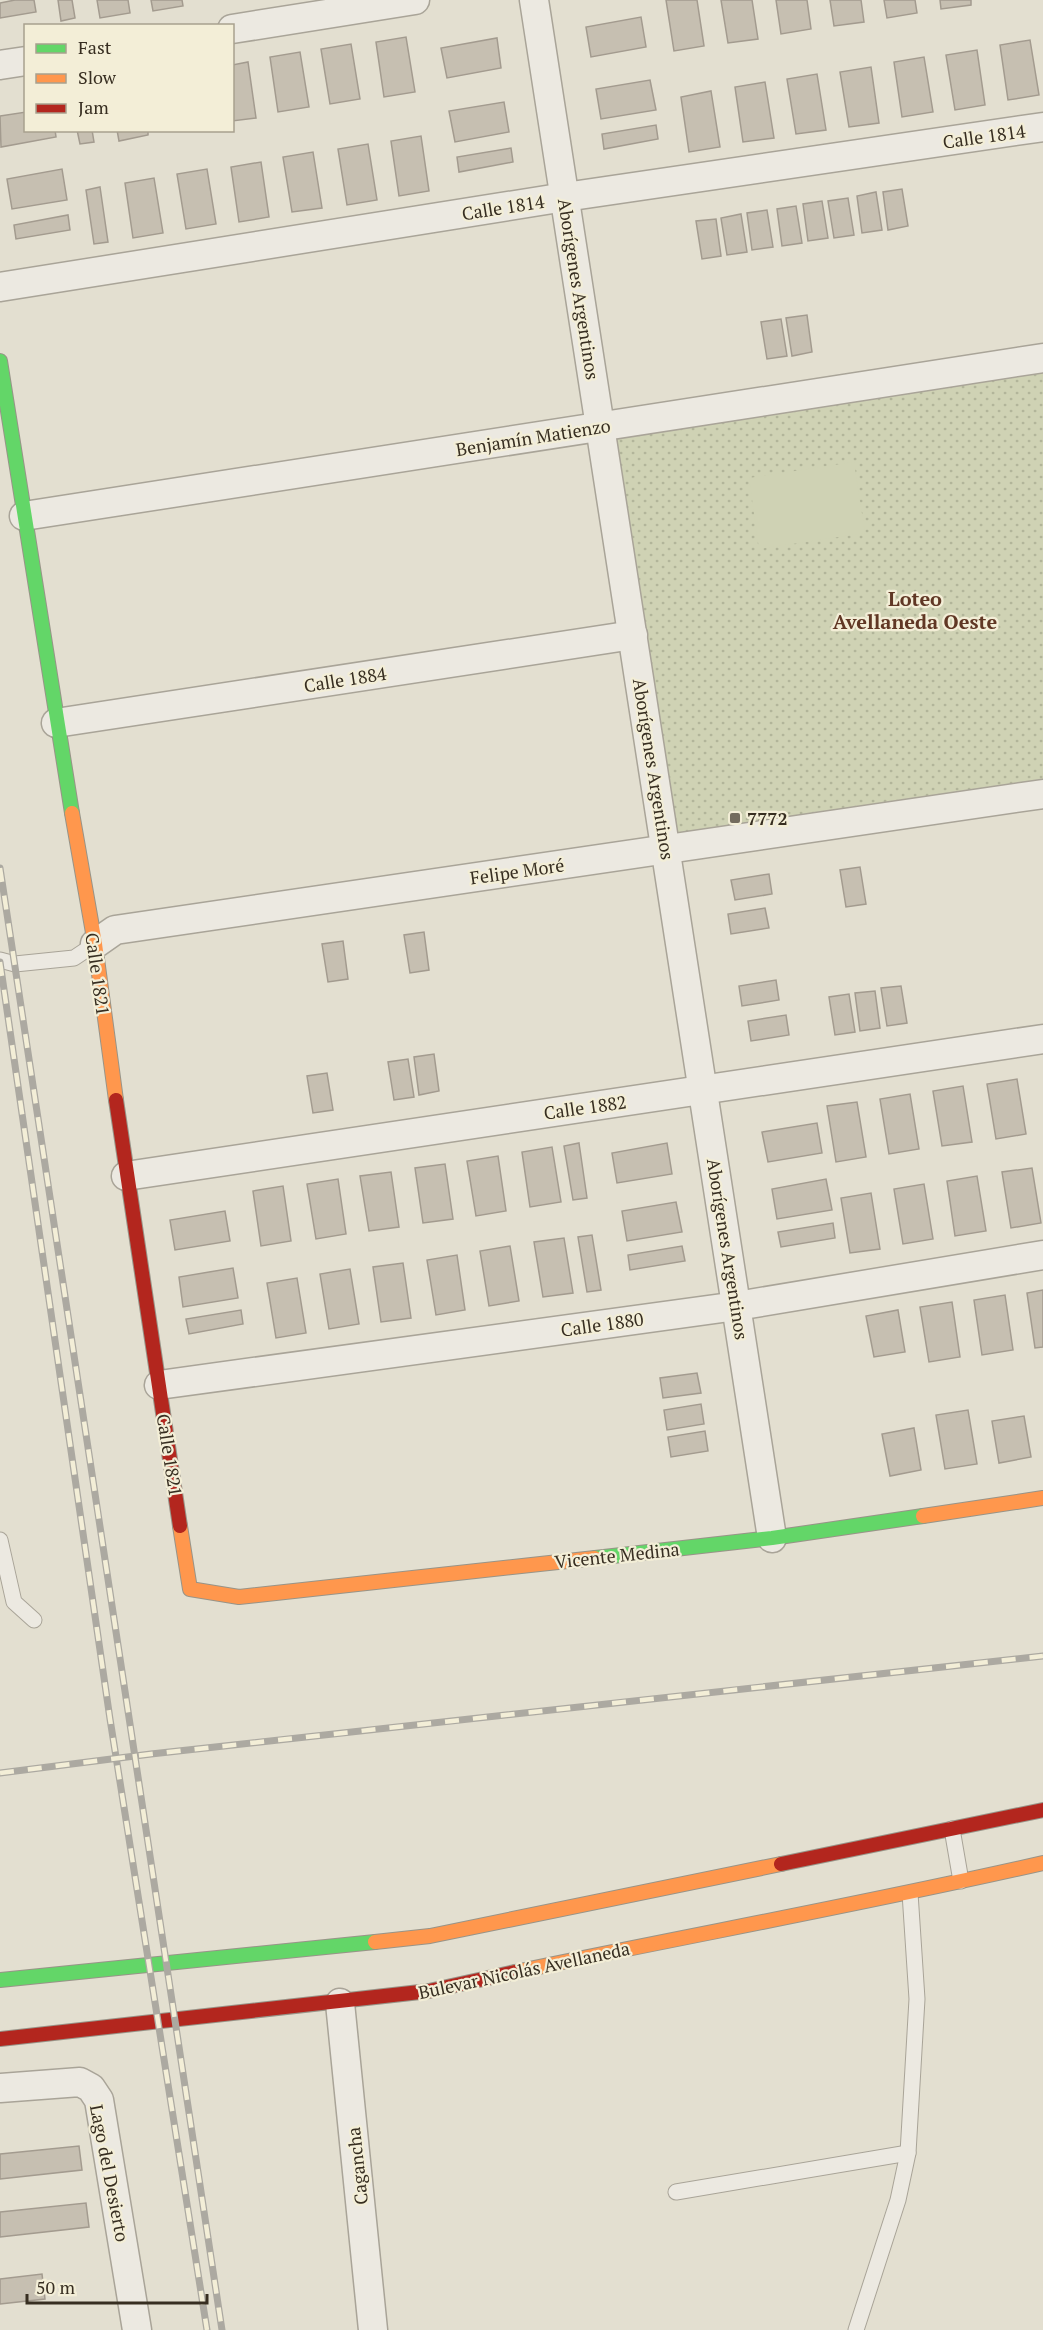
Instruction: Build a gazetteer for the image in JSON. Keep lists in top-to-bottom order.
{
  "streets": {
    "main road": ["Calle 1821", "Vicente Medina", "Bulevar Nicolás Avellaneda"],
    "street": [
      "Calle 1814",
      "Aborígenes Argentinos",
      "Benjamín Matienzo",
      "Calle 1884",
      "Felipe Moré",
      "Calle 1882",
      "Calle 1880",
      "Cagancha",
      "Lago del Desierto"
    ]
  },
  "crossings": [
    ["Calle 1814", "Aborígenes Argentinos"],
    ["Aborígenes Argentinos", "Benjamín Matienzo"],
    ["Aborígenes Argentinos", "Calle 1884"],
    ["Aborígenes Argentinos", "Felipe Moré"],
    ["Aborígenes Argentinos", "Calle 1882"],
    ["Aborígenes Argentinos", "Calle 1880"],
    ["Aborígenes Argentinos", "Vicente Medina"],
    ["Benjamín Matienzo", "Calle 1821"],
    ["Calle 1884", "Calle 1821"],
    ["Felipe Moré", "Calle 1821"],
    ["Calle 1821", "Calle 1882"],
    ["Calle 1821", "Calle 1880"],
    ["Calle 1821", "Vicente Medina"],
    ["Bulevar Nicolás Avellaneda", "Cagancha"]
  ],
  "districts": ["Loteo Avellaneda Oeste"],
  "places": {
    "transit": ["7772"]
  },
  "legend": ["Fast", "Slow", "Jam"],
  "scale_bar": "50 m"
}
